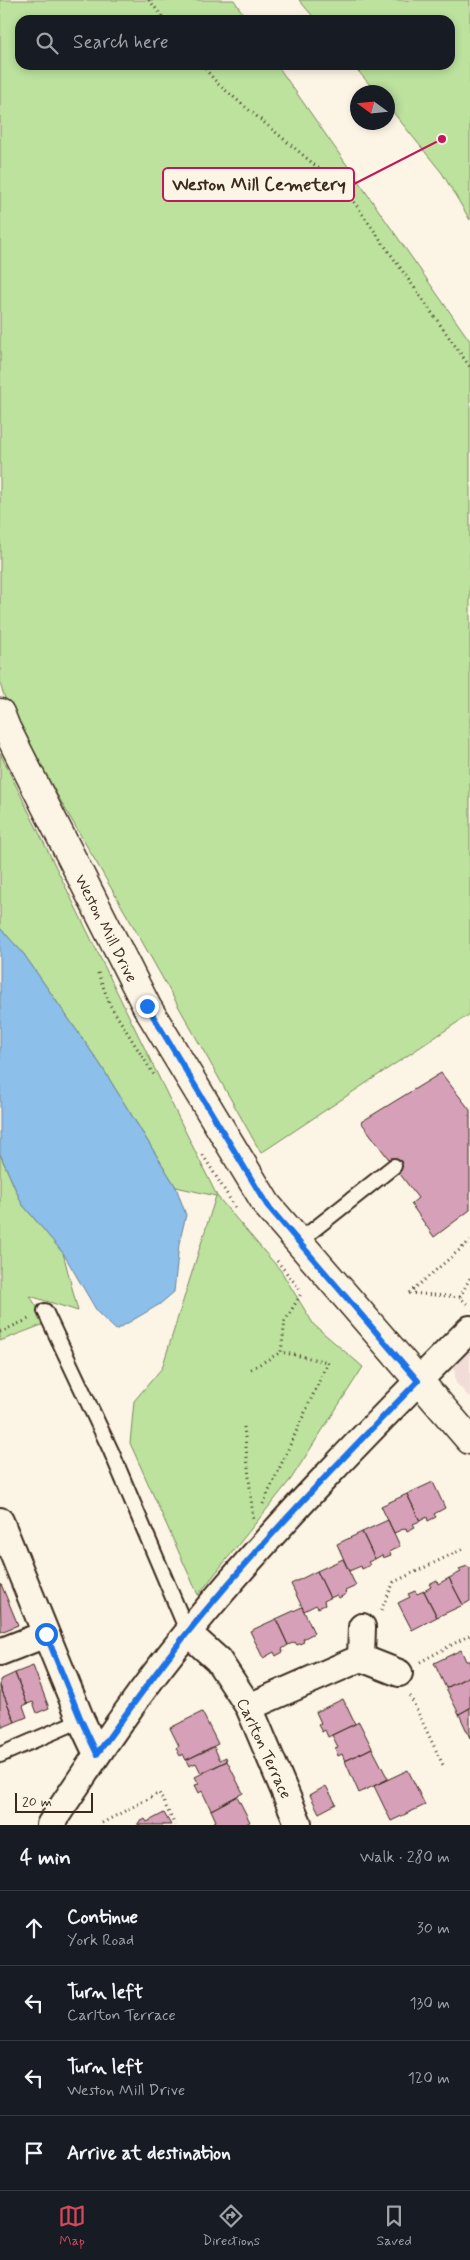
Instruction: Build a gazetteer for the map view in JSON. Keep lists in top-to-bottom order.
{
  "streets": {
    "main road": ["Weston Mill Drive"],
    "street": ["Carlton Terrace"]
  },
  "places": ["Weston Mill Cemetery"],
  "scale_bar": "20 m",
  "north": "left",
  "page": {
    "search": "Search here",
    "scale": "20 m",
    "heading": ["4 min", "Walk · 280 m"],
    "list": [
      ["Continue", "York Road", "30 m"],
      ["Turn left", "Carlton Terrace", "130 m"],
      ["Turn left", "Weston Mill Drive", "120 m"],
      "Arrive at destination"
    ],
    "nav": ["Map", "Directions", "Saved"]
  }
}
